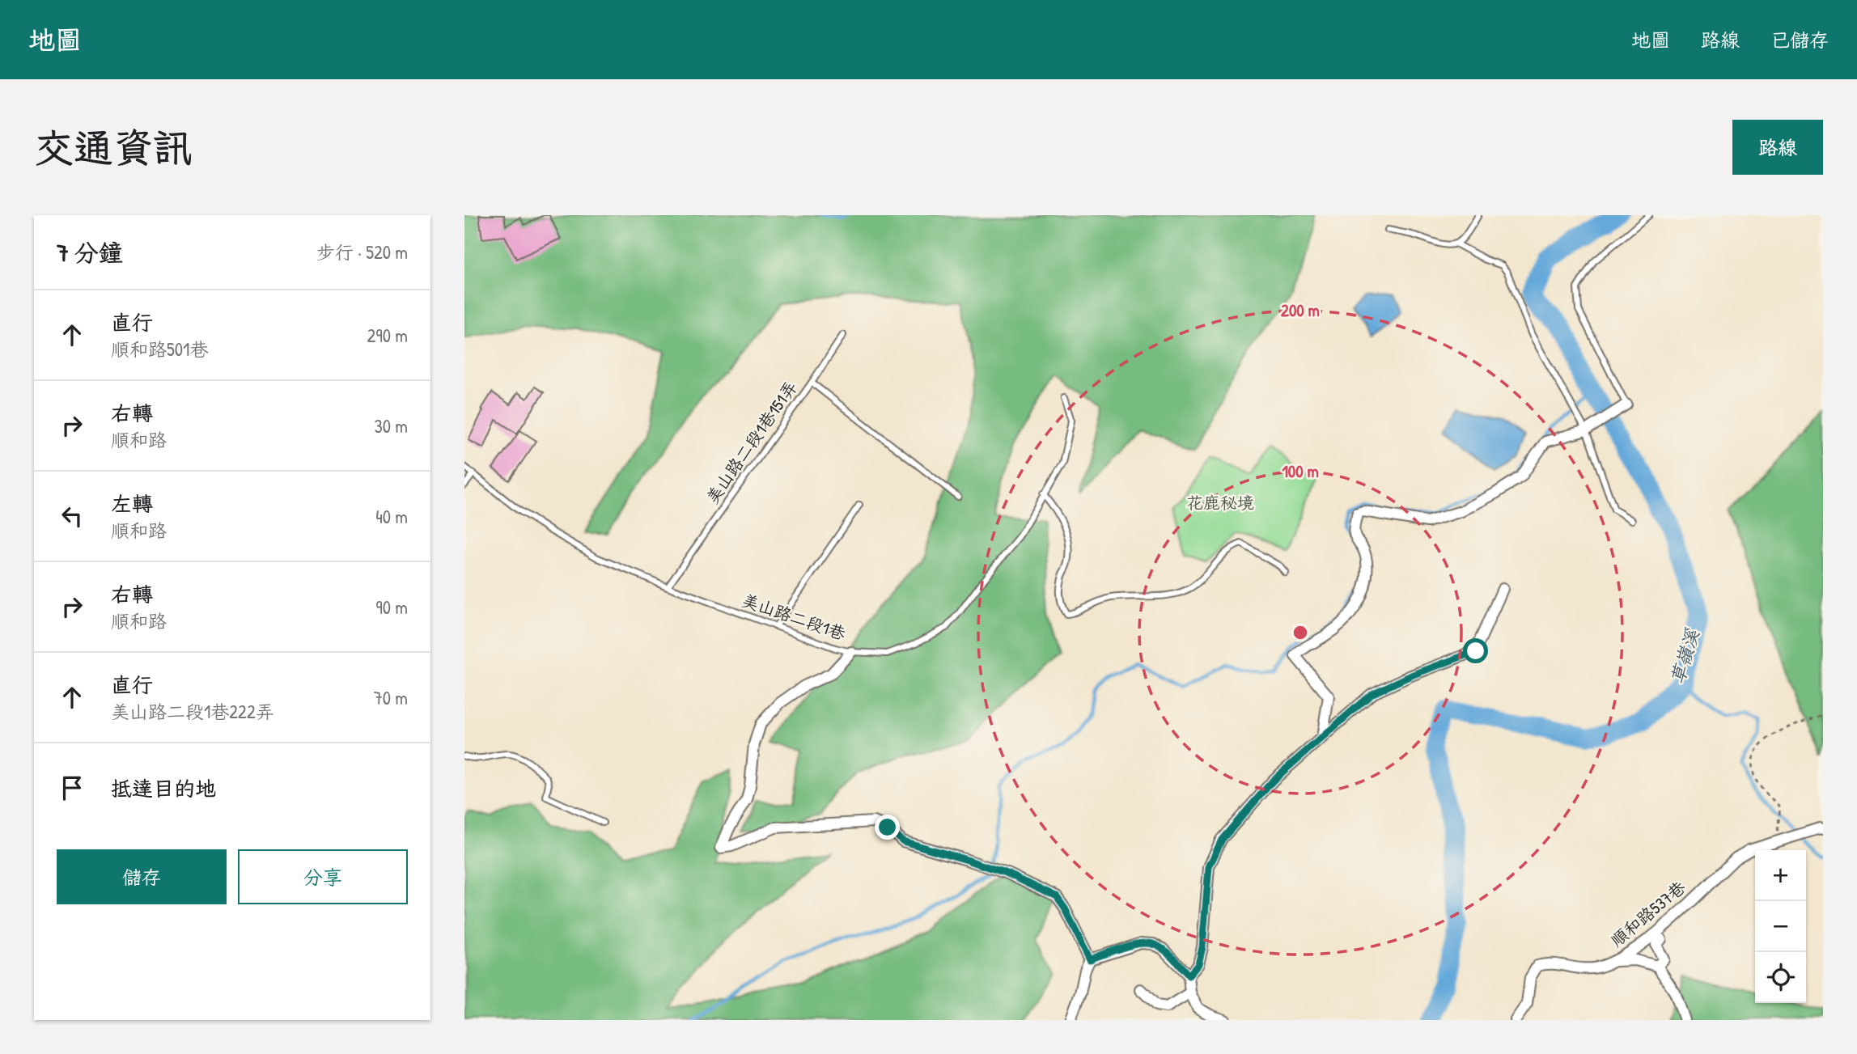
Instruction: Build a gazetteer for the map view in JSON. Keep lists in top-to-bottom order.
{
  "streets": {
    "street": ["順和路537巷"],
    "lane": ["美山路二段1巷151弄", "美山路二段1巷"]
  },
  "crossings": [
    ["美山路二段1巷151弄", "美山路二段1巷"]
  ],
  "water": ["草嶺溪"],
  "parks": ["花鹿秘境"],
  "page": {
    "header": "地圖",
    "nav": ["地圖", "路線", "已儲存"],
    "buttons": [
      "路線",
      ["儲存", "分享"]
    ],
    "title": "交通資訊",
    "heading": ["7 分鐘", "步行 · 520 m"],
    "list": [
      ["直行", "順和路501巷", "290 m"],
      ["右轉", "順和路", "30 m"],
      ["左轉", "順和路", "40 m"],
      ["右轉", "順和路", "90 m"],
      ["直行", "美山路二段1巷222弄", "70 m"],
      "抵達目的地"
    ],
    "map_buttons": ["+", "−"]
  },
  "rings": ["200 m", "100 m"]
}
